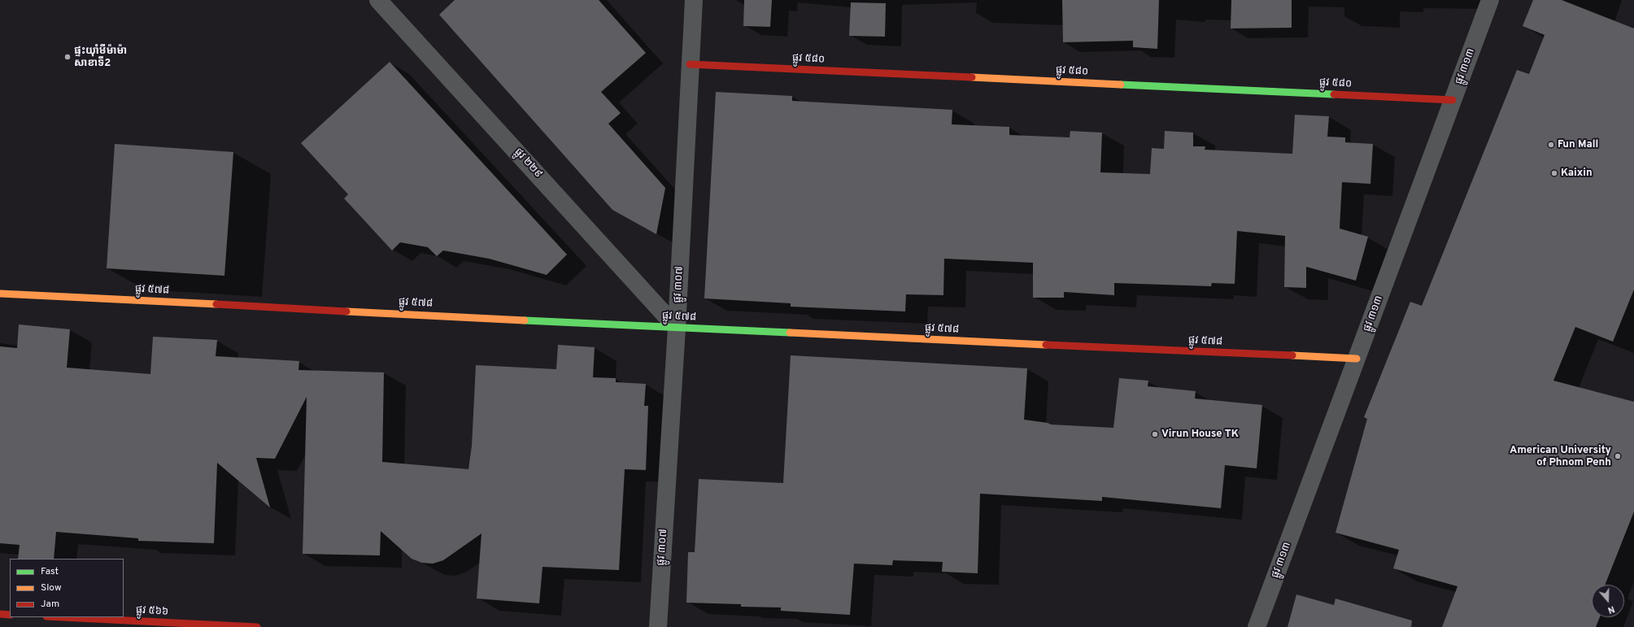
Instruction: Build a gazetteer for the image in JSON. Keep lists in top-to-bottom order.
{
  "streets": {
    "street": [
      "ផ្លូវ ៥៨០",
      "ផ្លូវ ៣១៣",
      "ផ្លូវ ២២៩",
      "ផ្លូវ ៣០៧",
      "ផ្លូវ ៥៧៨",
      "ផ្លូវ ៥៦៦"
    ]
  },
  "crossings": [
    ["ផ្លូវ ៥៨០", "ផ្លូវ ៣១៣"],
    ["ផ្លូវ ៥៨០", "ផ្លូវ ៣០៧"],
    ["ផ្លូវ ៣១៣", "ផ្លូវ ៥៧៨"],
    ["ផ្លូវ ២២៩", "ផ្លូវ ៣០៧"],
    ["ផ្លូវ ២២៩", "ផ្លូវ ៥៧៨"],
    ["ផ្លូវ ៣០៧", "ផ្លូវ ៥៧៨"]
  ],
  "places": [
    "ផ្ទះយ៉ាំមីម៉ាម៉ា សាខាទី2",
    "Fun Mall",
    "Kaixin",
    "Virun House TK",
    "American University of Phnom Penh"
  ],
  "legend": ["Fast", "Slow", "Jam"],
  "north": "bottom"
}
